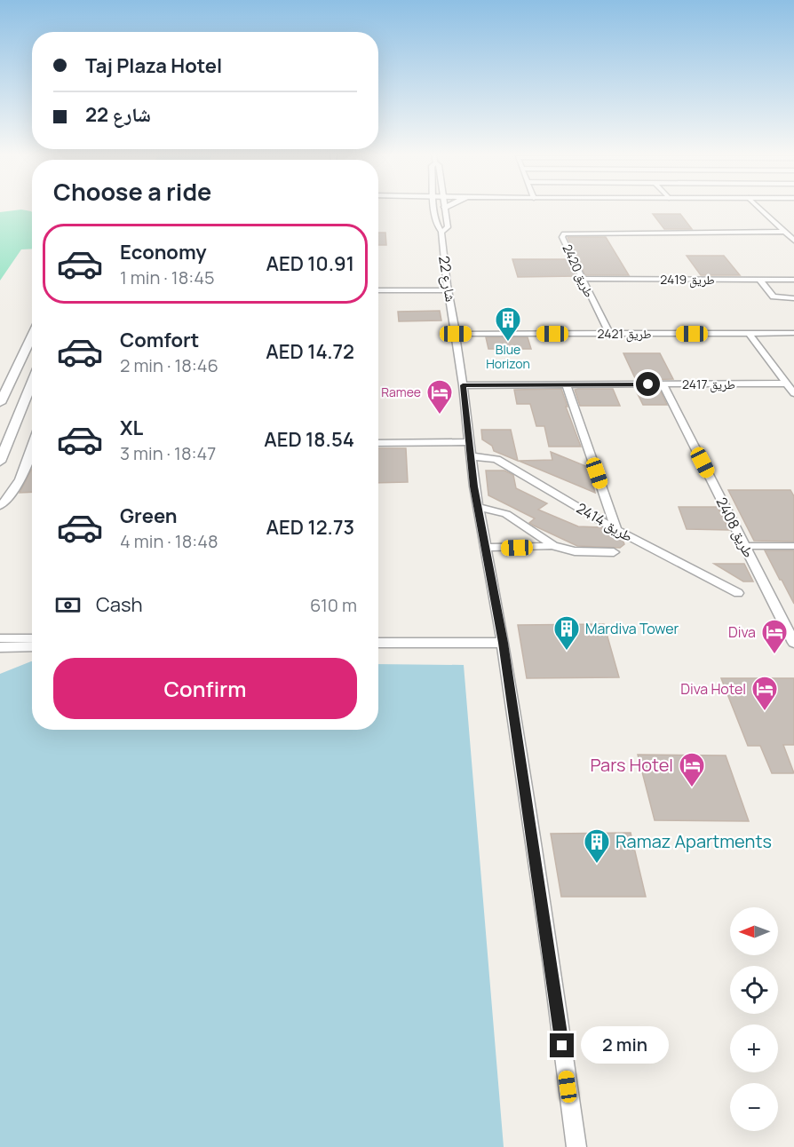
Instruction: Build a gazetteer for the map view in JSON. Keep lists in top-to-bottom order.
{
  "streets": {
    "street": [
      "طريق 2420",
      "شارع 22",
      "طريق 2419",
      "طريق 2421",
      "طريق 2417",
      "طريق 2414",
      "طريق 2408"
    ]
  },
  "crossings": [
    ["طريق 2420", "طريق 2419"],
    ["طريق 2420", "طريق 2421"],
    ["شارع 22", "طريق 2421"],
    ["شارع 22", "طريق 2417"],
    ["شارع 22", "طريق 2414"],
    ["طريق 2417", "طريق 2408"]
  ],
  "places": {
    "building": ["Blue Horizon", "Mardiva Tower", "Ramaz Apartments"],
    "hotel": [
      "Ramee",
      "Diva",
      "Diva Hotel",
      "Pars Hotel"
    ]
  },
  "north": "left",
  "page": {
    "banner": ["Taj Plaza Hotel", "شارع 22"],
    "heading": "Choose a ride",
    "list": [
      {
        "name": "Economy",
        "note": "1 min · 18:45",
        "value": "AED 10.91"
      },
      {
        "name": "Comfort",
        "note": "2 min · 18:46",
        "value": "AED 14.72"
      },
      {
        "name": "XL",
        "note": "3 min · 18:47",
        "value": "AED 18.54"
      },
      {
        "name": "Green",
        "note": "4 min · 18:48",
        "value": "AED 12.73"
      }
    ],
    "pay": ["Cash", "610 m"],
    "buttons": "Confirm",
    "map_buttons": ["+", "−"],
    "bubble": "2 min"
  }
}
